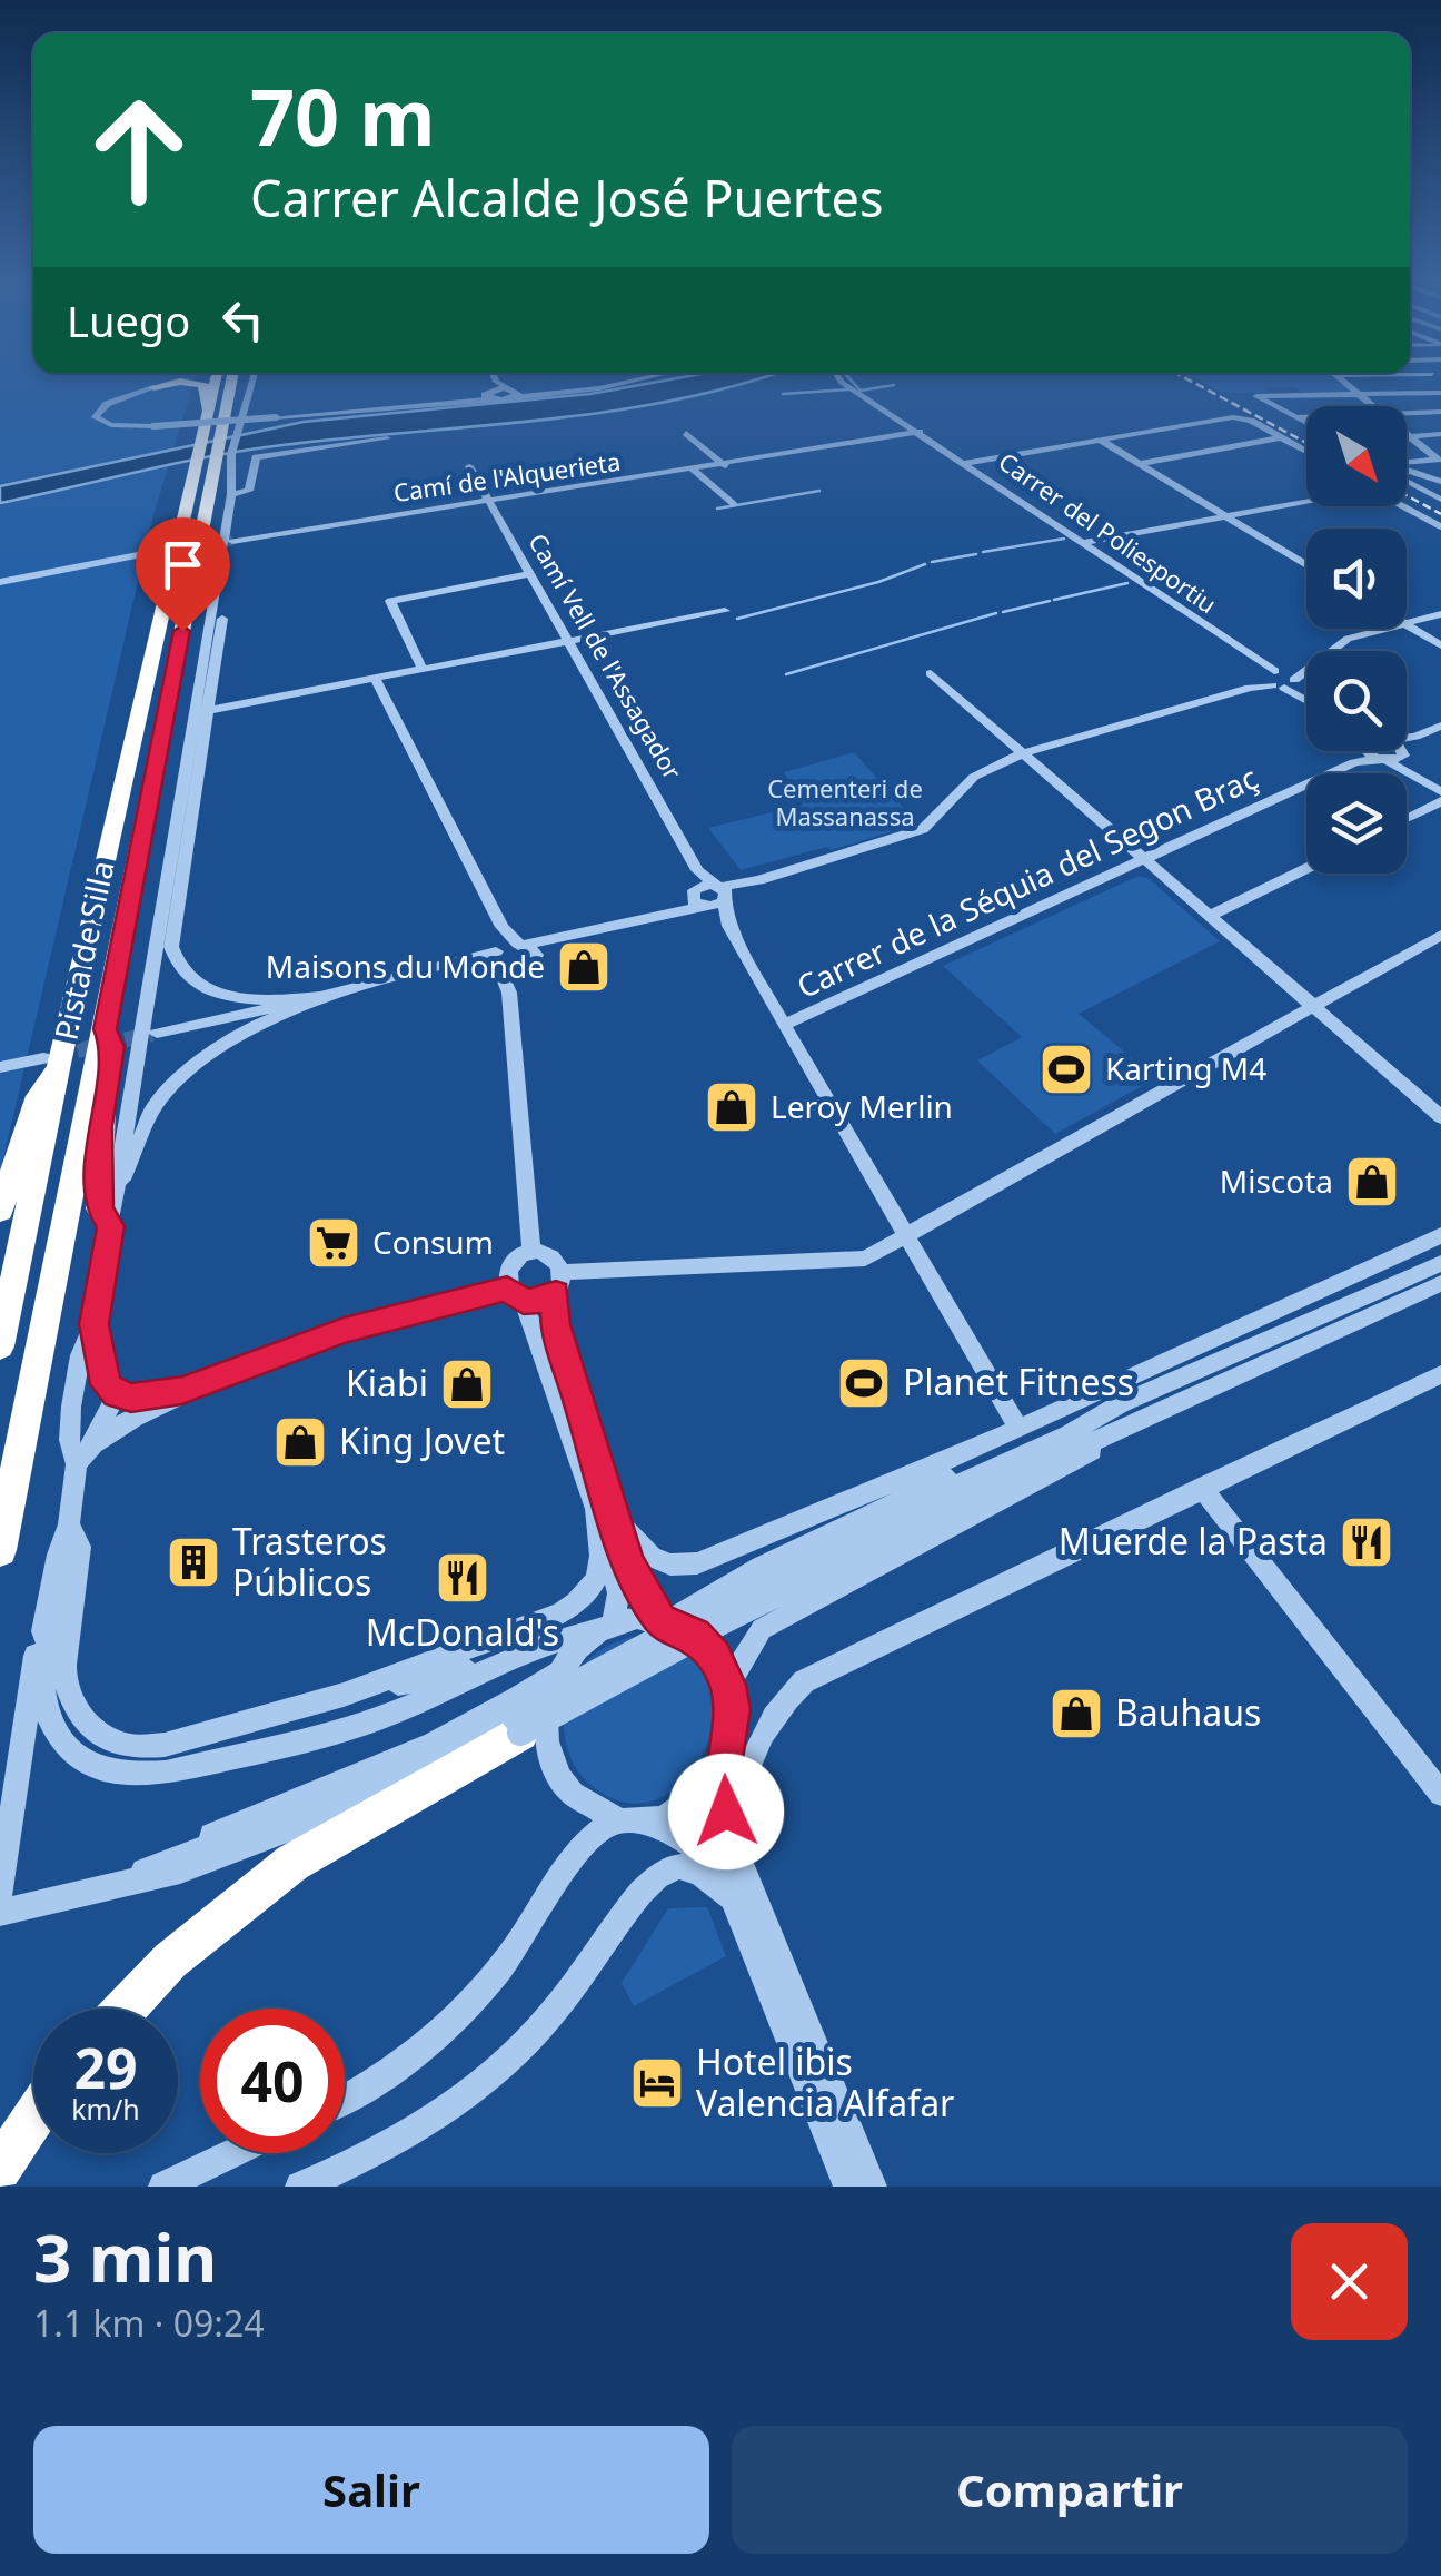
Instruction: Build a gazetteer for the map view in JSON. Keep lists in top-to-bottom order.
{
  "streets": {
    "highway": ["Pista de Silla"],
    "street": [
      "Camí de l'Alquerieta",
      "Carrer del Poliesportiu",
      "Camí Vell de l'Assagador",
      "Carrer de la Séquia del Segon Braç"
    ]
  },
  "crossings": [
    ["Camí de l'Alquerieta", "Carrer del Poliesportiu"],
    ["Camí de l'Alquerieta", "Camí Vell de l'Assagador"]
  ],
  "parks": ["Cementeri de Massanassa"],
  "places": {
    "shop": [
      "Maisons du Monde",
      "Leroy Merlin",
      "Miscota",
      "Kiabi",
      "King Jovet",
      "Bauhaus"
    ],
    "sports": ["Karting M4", "Planet Fitness"],
    "supermarket": ["Consum"],
    "restaurant": ["Muerde la Pasta", "McDonald's"],
    "building": ["Trasteros Públicos"],
    "hotel": ["Hotel ibis Valencia Alfafar"]
  },
  "north": "bottom right",
  "page": {
    "turn": ["70 m", "Carrer Alcalde José Puertes"],
    "then": "Luego",
    "speed": "29 km/h",
    "limit": "40",
    "heading": ["3 min", "1.1 km · 09:24"],
    "buttons": ["Salir", "Compartir"]
  }
}
